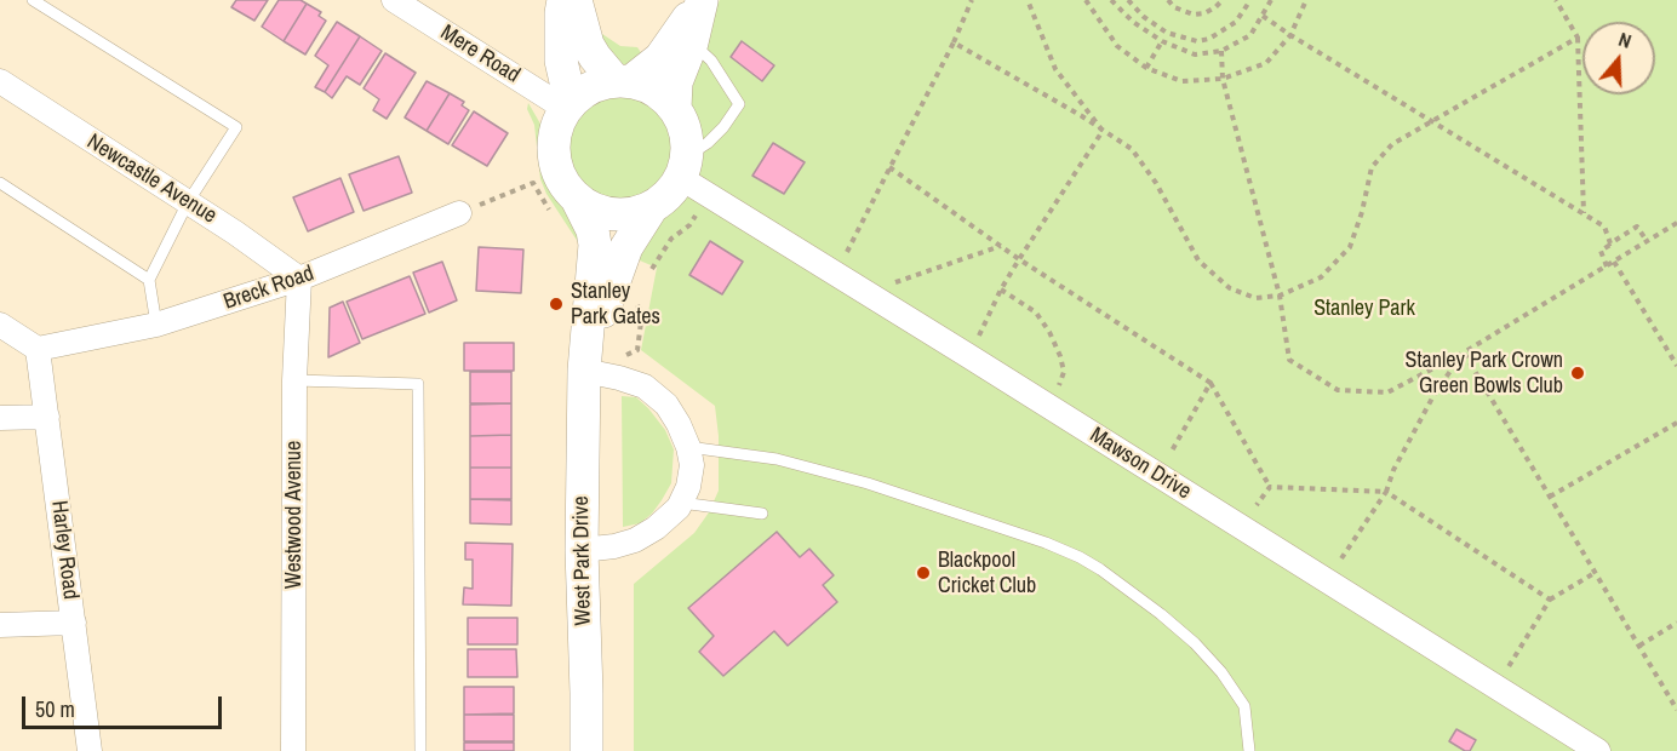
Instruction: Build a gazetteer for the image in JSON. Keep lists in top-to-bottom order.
{
  "streets": {
    "street": [
      "Mere Road",
      "Newcastle Avenue",
      "Breck Road",
      "Mawson Drive",
      "Westwood Avenue",
      "Harley Road",
      "West Park Drive"
    ]
  },
  "crossings": [
    ["Mere Road", "Mawson Drive"],
    ["Mere Road", "West Park Drive"],
    ["Newcastle Avenue", "Breck Road"],
    ["Newcastle Avenue", "Westwood Avenue"],
    ["Breck Road", "Westwood Avenue"],
    ["Breck Road", "Harley Road"],
    ["Mawson Drive", "West Park Drive"]
  ],
  "parks": ["Stanley Park"],
  "places": ["Stanley Park Gates", "Stanley Park Crown Green Bowls Club", "Blackpool Cricket Club"],
  "scale_bar": "50 m",
  "north": "top"
}
